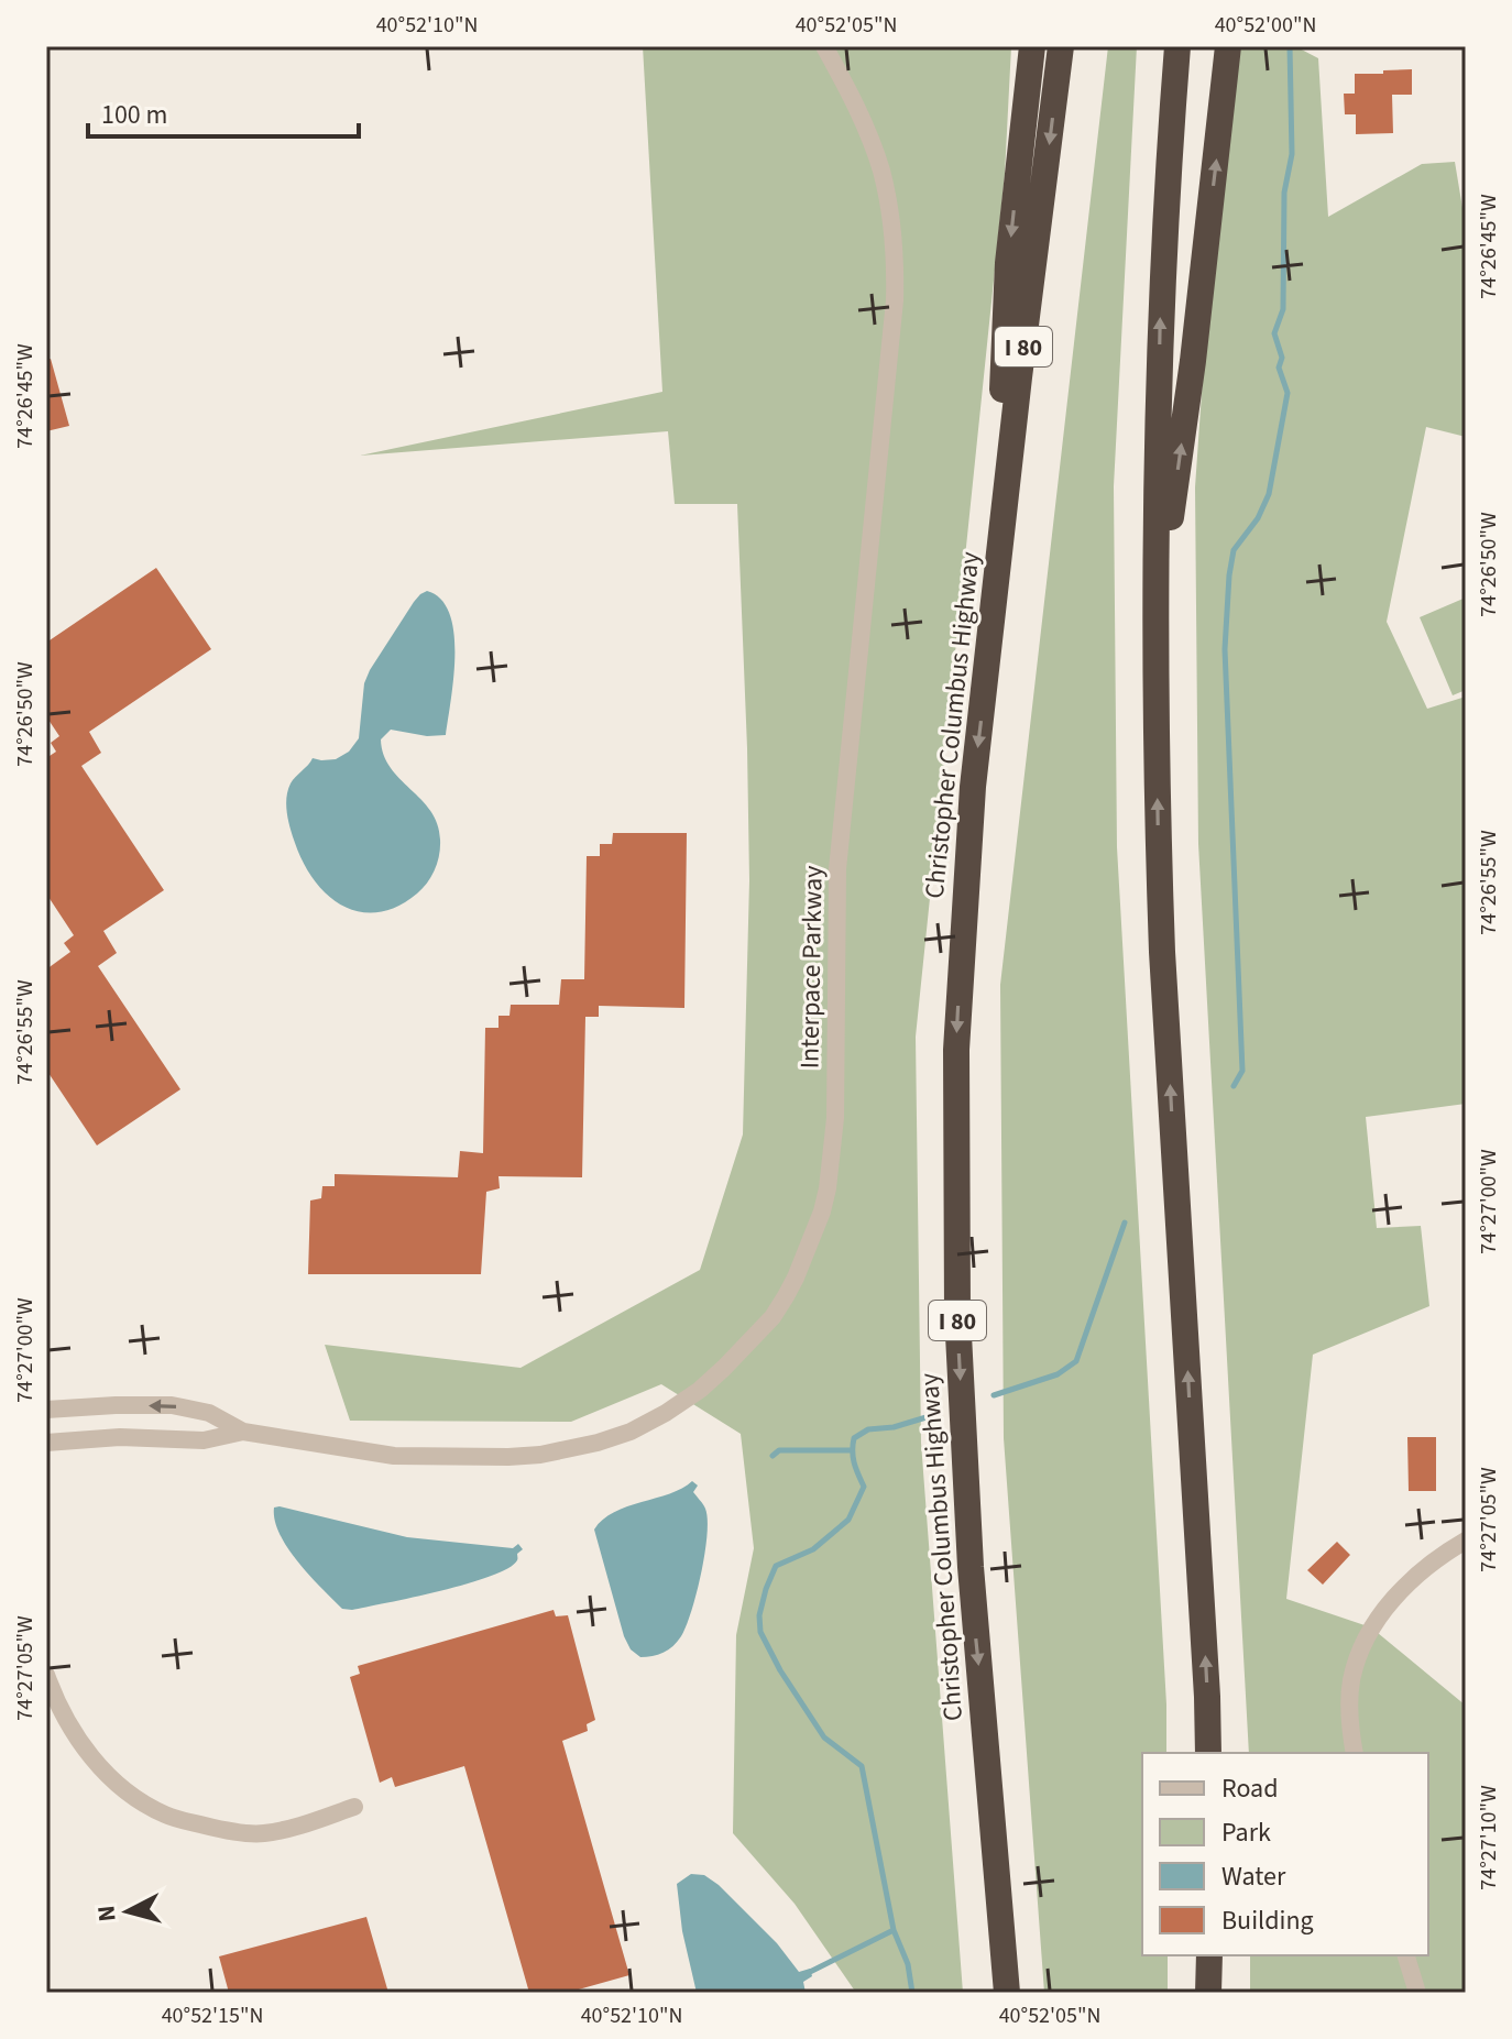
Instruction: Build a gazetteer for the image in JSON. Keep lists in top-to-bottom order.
{
  "streets": {
    "highway": ["I 80", "Christopher Columbus Highway"],
    "street": ["Interpace Parkway"]
  },
  "legend": [
    "Road",
    "Park",
    "Water",
    "Building"
  ],
  "scale_bar": "100 m",
  "north": "left",
  "coordinates": [
    "40°52'10\"N",
    "40°52'05\"N",
    "40°52'00\"N",
    "74°26'45\"W",
    "74°26'50\"W",
    "74°26'55\"W",
    "74°27'00\"W",
    "74°27'05\"W",
    "74°27'10\"W",
    "40°52'15\"N"
  ]
}
